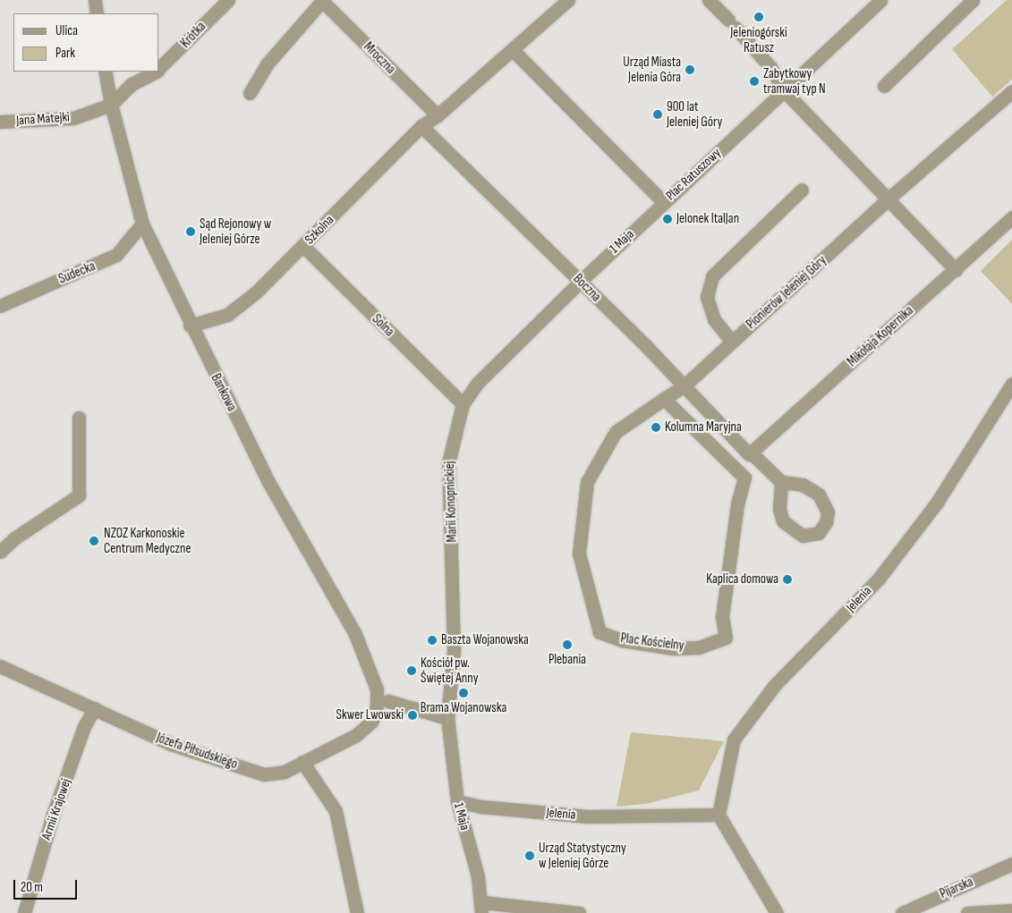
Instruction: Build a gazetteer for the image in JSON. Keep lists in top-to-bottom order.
{
  "streets": {
    "street": [
      "Krótka",
      "Mroczna",
      "Jana Matejki",
      "Plac Ratuszowy",
      "Szkolna",
      "1 Maja",
      "Sudecka",
      "Boczna",
      "Pionierów Jeleniej Góry",
      "Solna",
      "Mikołaja Kopernika",
      "Bankowa",
      "Marii Konopnickiej",
      "Jelenia",
      "Plac Kościelny",
      "Józefa Piłsudskiego",
      "Armii Krajowej",
      "Pijarska"
    ]
  },
  "crossings": [
    ["Krótka", "Jana Matejki"],
    ["Krótka", "Bankowa"],
    ["Mroczna", "Szkolna"],
    ["Jana Matejki", "Bankowa"],
    ["Plac Ratuszowy", "1 Maja"],
    ["Szkolna", "Boczna"],
    ["Szkolna", "Solna"],
    ["Szkolna", "Bankowa"],
    ["1 Maja", "Boczna"],
    ["1 Maja", "Marii Konopnickiej"],
    ["1 Maja", "Jelenia"],
    ["Sudecka", "Bankowa"],
    ["Boczna", "Pionierów Jeleniej Góry"],
    ["Boczna", "Mikołaja Kopernika"],
    ["Boczna", "Marii Konopnickiej"],
    ["Boczna", "Plac Kościelny"],
    ["Pionierów Jeleniej Góry", "Plac Kościelny"],
    ["Solna", "Marii Konopnickiej"],
    ["Bankowa", "Józefa Piłsudskiego"],
    ["Józefa Piłsudskiego", "Armii Krajowej"]
  ],
  "places": [
    "Jeleniogórski Ratusz",
    "Urząd Miasta Jelenia Góra",
    "Zabytkowy tramwaj typ N",
    "900 lat Jeleniej Góry",
    "Jelonek ItalJan",
    "Sąd Rejonowy w Jeleniej Górze",
    "Kolumna Maryjna",
    "NZOZ Karkonoskie Centrum Medyczne",
    "Kaplica domowa",
    "Baszta Wojanowska",
    "Plebania",
    "Kościół pw. Świętej Anny",
    "Brama Wojanowska",
    "Skwer Lwowski",
    "Urząd Statystyczny w Jeleniej Górze"
  ],
  "legend": ["Ulica", "Park"],
  "scale_bar": "20 m"
}
